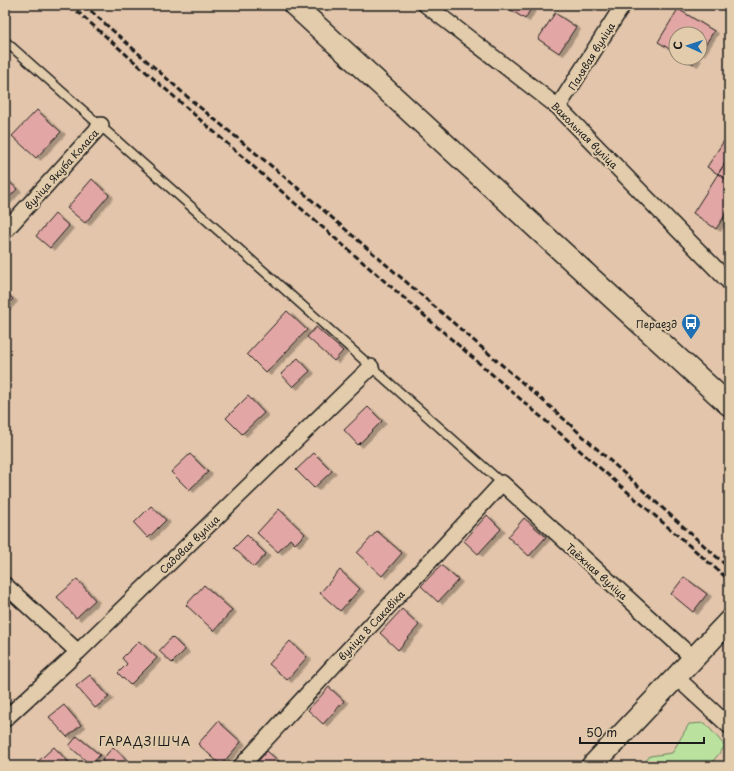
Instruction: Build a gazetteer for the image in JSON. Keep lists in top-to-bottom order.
{
  "streets": {
    "street": [
      "Палявая вуліца",
      "Вакольная вуліца",
      "вуліца Якуба Коласа",
      "Садовая вуліца",
      "Таёжная вуліца",
      "вуліца 8 Сакавіка"
    ]
  },
  "crossings": [
    ["Палявая вуліца", "Вакольная вуліца"],
    ["Таёжная вуліца", "вуліца 8 Сакавіка"]
  ],
  "districts": ["ГАРАДЗІШЧА"],
  "places": {
    "bus stop": ["Пераезд"]
  },
  "scale_bar": "50 m",
  "north": "left"
}
